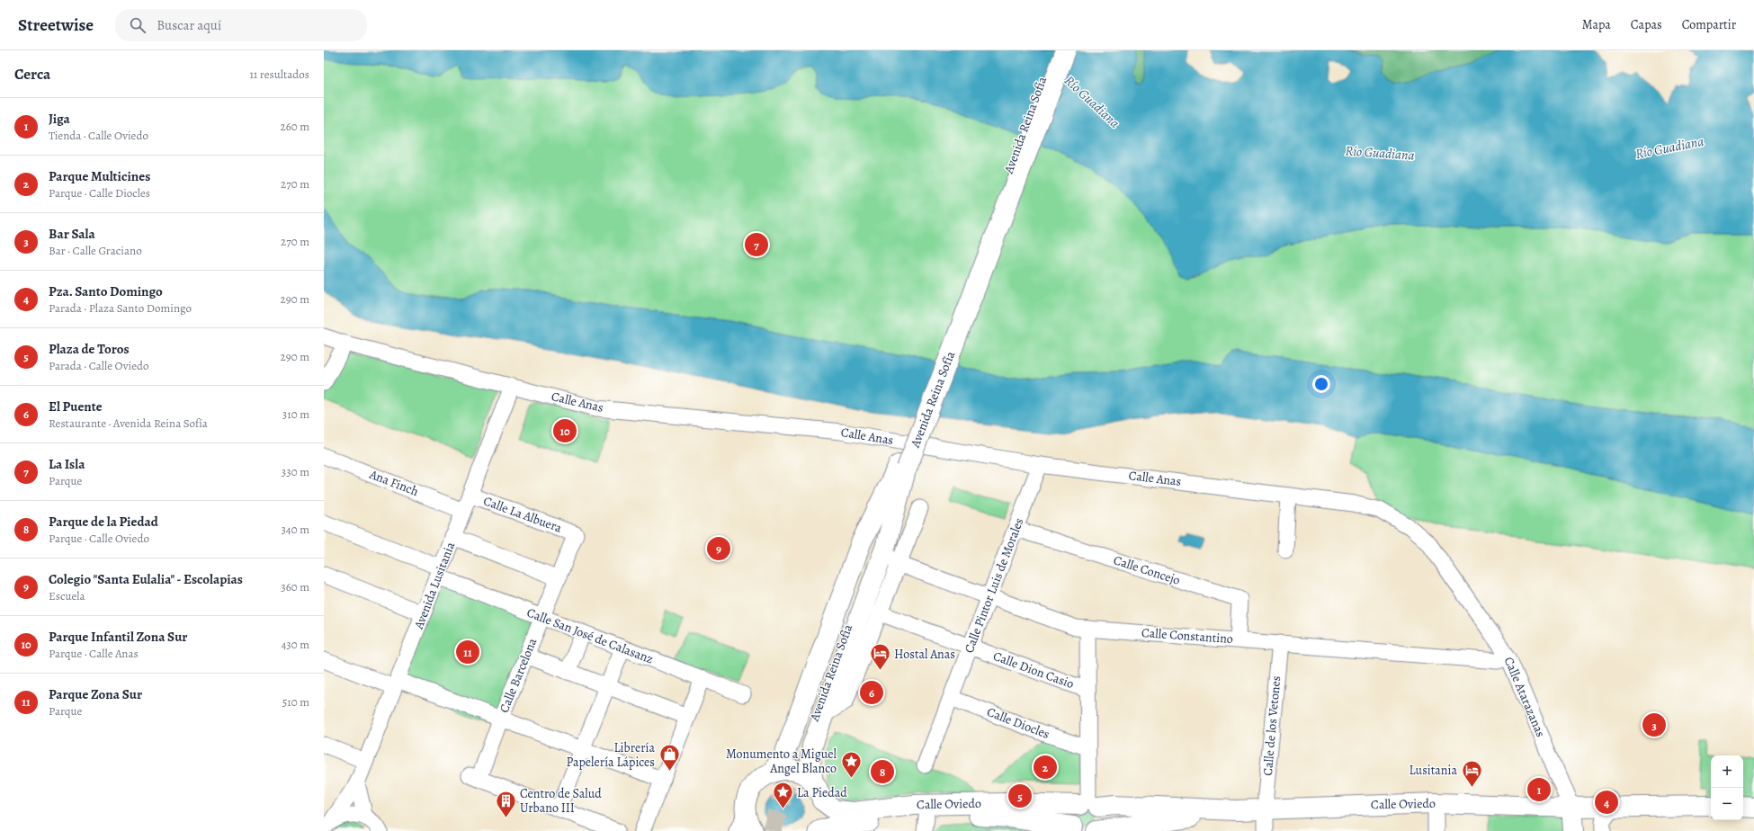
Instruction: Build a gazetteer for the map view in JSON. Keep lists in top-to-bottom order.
{
  "streets": {
    "main road": ["Avenida Reina Sofía", "Calle Oviedo"],
    "street": [
      "Calle Anas",
      "Ana Finch",
      "Calle La Albuera",
      "Calle Concejo",
      "Avenida Lusitania",
      "Calle Pintor Luis de Morales",
      "Calle San José de Calasanz",
      "Calle Constantino",
      "Calle Dion Casio",
      "Calle Barcelona",
      "Calle Atarazanas",
      "Calle Diocles",
      "Calle de los Vetones"
    ]
  },
  "crossings": [
    ["Calle Anas", "Avenida Lusitania"],
    ["Calle Anas", "Calle Pintor Luis de Morales"],
    ["Calle Anas", "Calle Atarazanas"],
    ["Ana Finch", "Avenida Lusitania"],
    ["Calle La Albuera", "Avenida Lusitania"],
    ["Calle La Albuera", "Calle Barcelona"],
    ["Calle Concejo", "Calle Pintor Luis de Morales"],
    ["Calle Concejo", "Calle Constantino"],
    ["Avenida Lusitania", "Calle San José de Calasanz"],
    ["Calle Pintor Luis de Morales", "Calle Constantino"],
    ["Calle Pintor Luis de Morales", "Calle Dion Casio"],
    ["Calle Pintor Luis de Morales", "Calle Diocles"],
    ["Calle San José de Calasanz", "Calle Barcelona"],
    ["Calle Constantino", "Calle Atarazanas"],
    ["Calle Constantino", "Calle de los Vetones"],
    ["Calle Atarazanas", "Calle Oviedo"],
    ["Calle de los Vetones", "Calle Oviedo"]
  ],
  "water": ["Río Guadiana"],
  "places": {
    "hotel": ["Hostal Anas", "Lusitania"],
    "shop": ["Librería Papelería Lápices"],
    "place": ["Monumento a Miguel Angel Blanco", "La Piedad"],
    "building": ["Centro de Salud Urbano III"]
  },
  "page": {
    "header": "Streetwise",
    "search": "Buscar aquí",
    "nav": ["Mapa", "Capas", "Compartir"],
    "heading": ["Cerca", "11 resultados"],
    "list": [
      {
        "mark": "1",
        "name": "Jiga",
        "note": "Tienda · Calle Oviedo",
        "value": "260 m"
      },
      {
        "mark": "2",
        "name": "Parque Multicines",
        "note": "Parque · Calle Diocles",
        "value": "270 m"
      },
      {
        "mark": "3",
        "name": "Bar Sala",
        "note": "Bar · Calle Graciano",
        "value": "270 m"
      },
      {
        "mark": "4",
        "name": "Pza. Santo Domingo",
        "note": "Parada · Plaza Santo Domingo",
        "value": "290 m"
      },
      {
        "mark": "5",
        "name": "Plaza de Toros",
        "note": "Parada · Calle Oviedo",
        "value": "290 m"
      },
      {
        "mark": "6",
        "name": "El Puente",
        "note": "Restaurante · Avenida Reina Sofía",
        "value": "310 m"
      },
      {
        "mark": "7",
        "name": "La Isla",
        "note": "Parque",
        "value": "330 m"
      },
      {
        "mark": "8",
        "name": "Parque de la Piedad",
        "note": "Parque · Calle Oviedo",
        "value": "340 m"
      },
      {
        "mark": "9",
        "name": "Colegio \"Santa Eulalia\" - Escolapias",
        "note": "Escuela",
        "value": "360 m"
      },
      {
        "mark": "10",
        "name": "Parque Infantil Zona Sur",
        "note": "Parque · Calle Anas",
        "value": "430 m"
      },
      {
        "mark": "11",
        "name": "Parque Zona Sur",
        "note": "Parque",
        "value": "510 m"
      }
    ],
    "pins": [
      "7",
      "10",
      "9",
      "11",
      "6",
      "3",
      "2",
      "8",
      "1",
      "5",
      "4"
    ],
    "map_buttons": ["+", "−"]
  }
}
